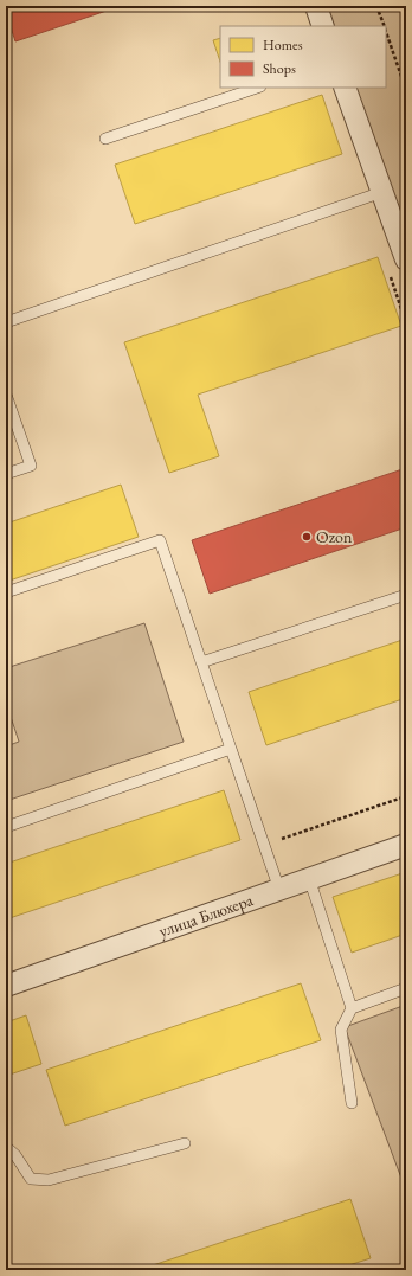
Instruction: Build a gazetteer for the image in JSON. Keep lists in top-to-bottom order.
{
  "streets": {
    "street": ["улица Блюхера"]
  },
  "places": ["Ozon"],
  "legend": ["Homes", "Shops"]
}
